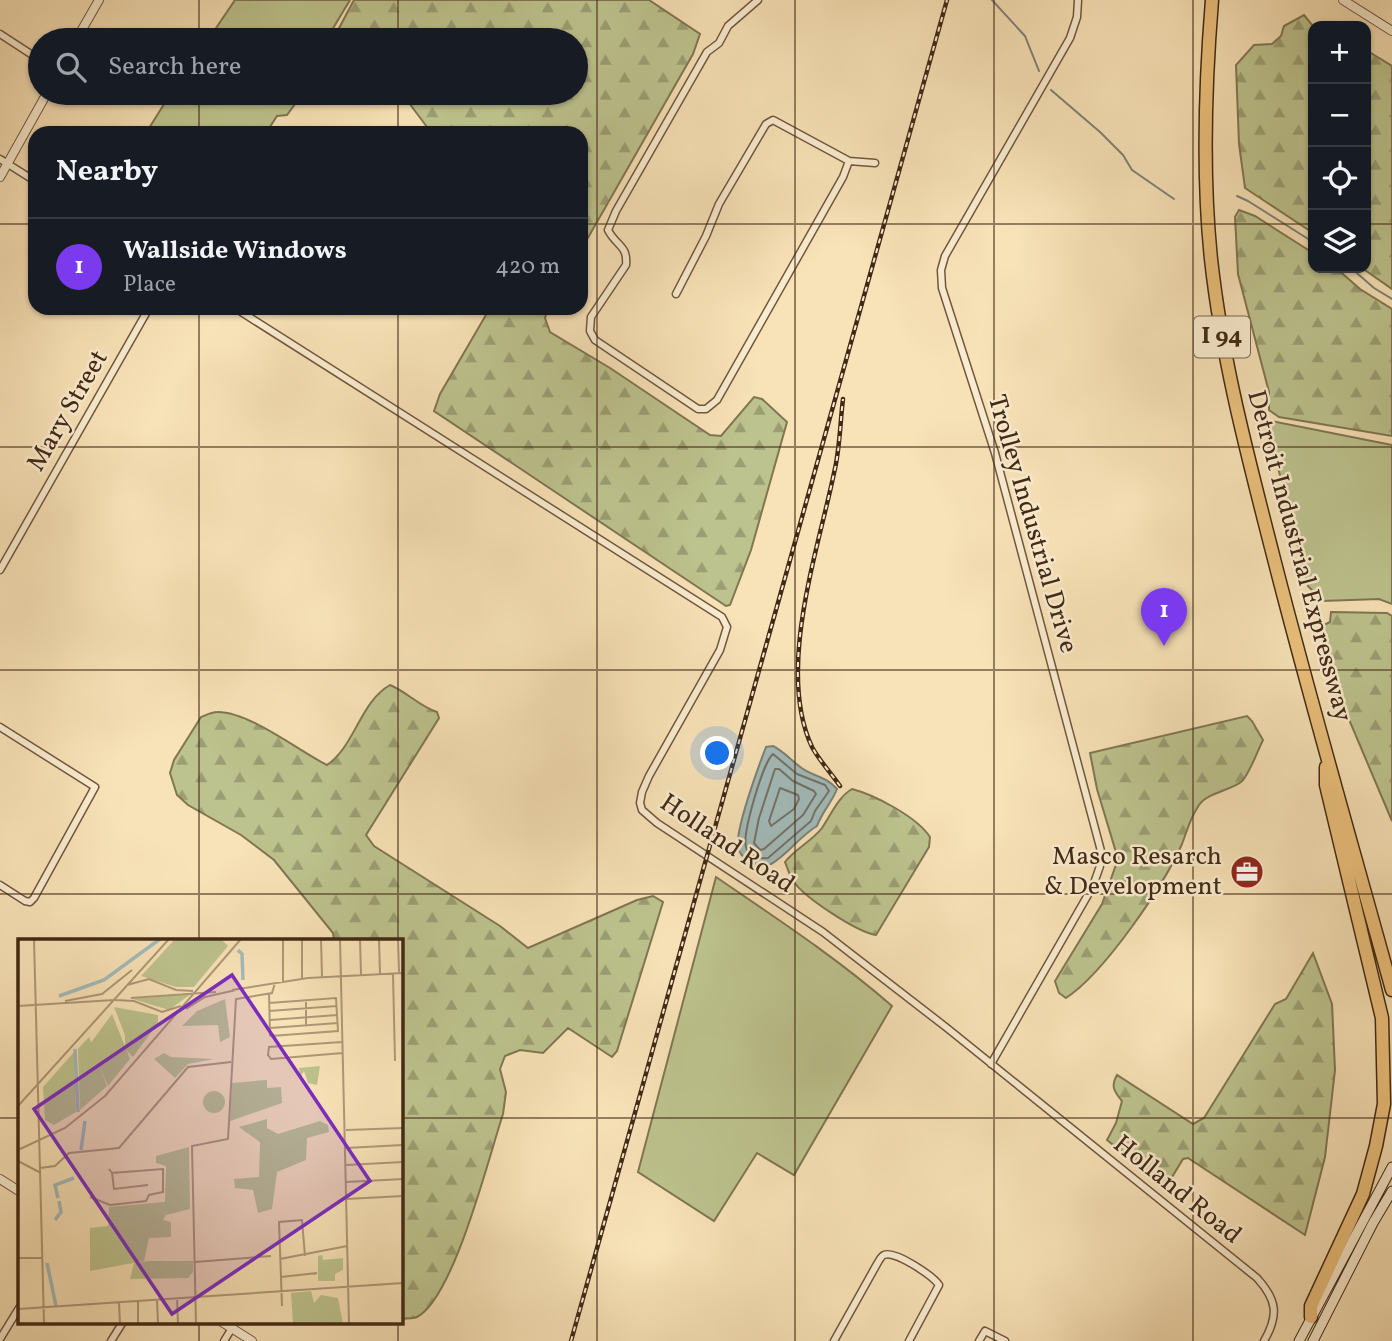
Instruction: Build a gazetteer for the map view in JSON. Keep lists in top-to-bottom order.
{
  "streets": {
    "highway": ["I 94", "Detroit Industrial Expressway"],
    "street": ["Mary Street", "Trolley Industrial Drive", "Holland Road"]
  },
  "crossings": [
    ["Trolley Industrial Drive", "Holland Road"]
  ],
  "places": {
    "office": ["Masco Resarch & Development"]
  },
  "page": {
    "map_buttons": ["+", "−"],
    "search": "Search here",
    "heading": "Nearby",
    "list": [
      {
        "mark": "1",
        "name": "Wallside Windows",
        "note": "Place",
        "value": "420 m"
      }
    ],
    "pins": "1"
  }
}
